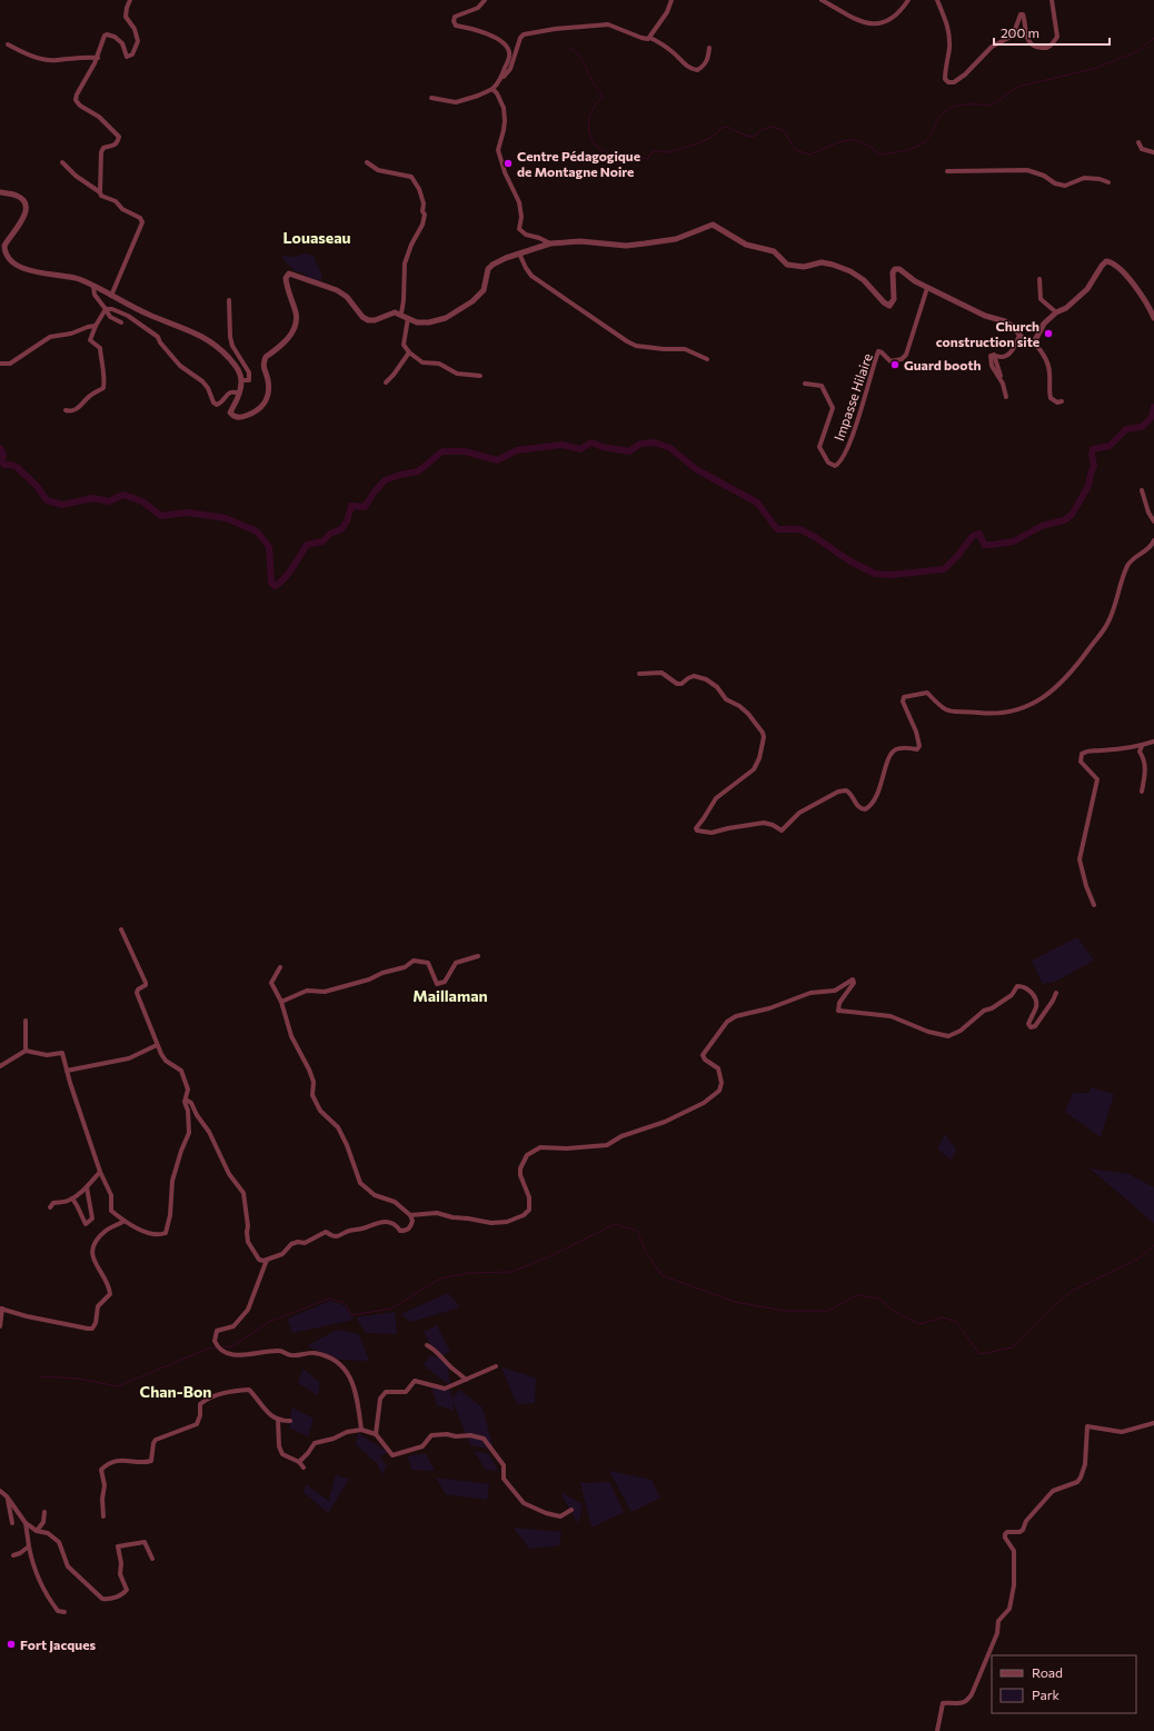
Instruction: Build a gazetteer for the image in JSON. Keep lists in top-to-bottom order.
{
  "streets": {
    "street": ["Impasse Hilaire"]
  },
  "districts": ["Louaseau", "Maillaman", "Chan-Bon"],
  "places": [
    "Centre Pédagogique de Montagne Noire",
    "Church construction site",
    "Guard booth",
    "Fort Jacques"
  ],
  "legend": ["Road", "Park"],
  "scale_bar": "200 m"
}
